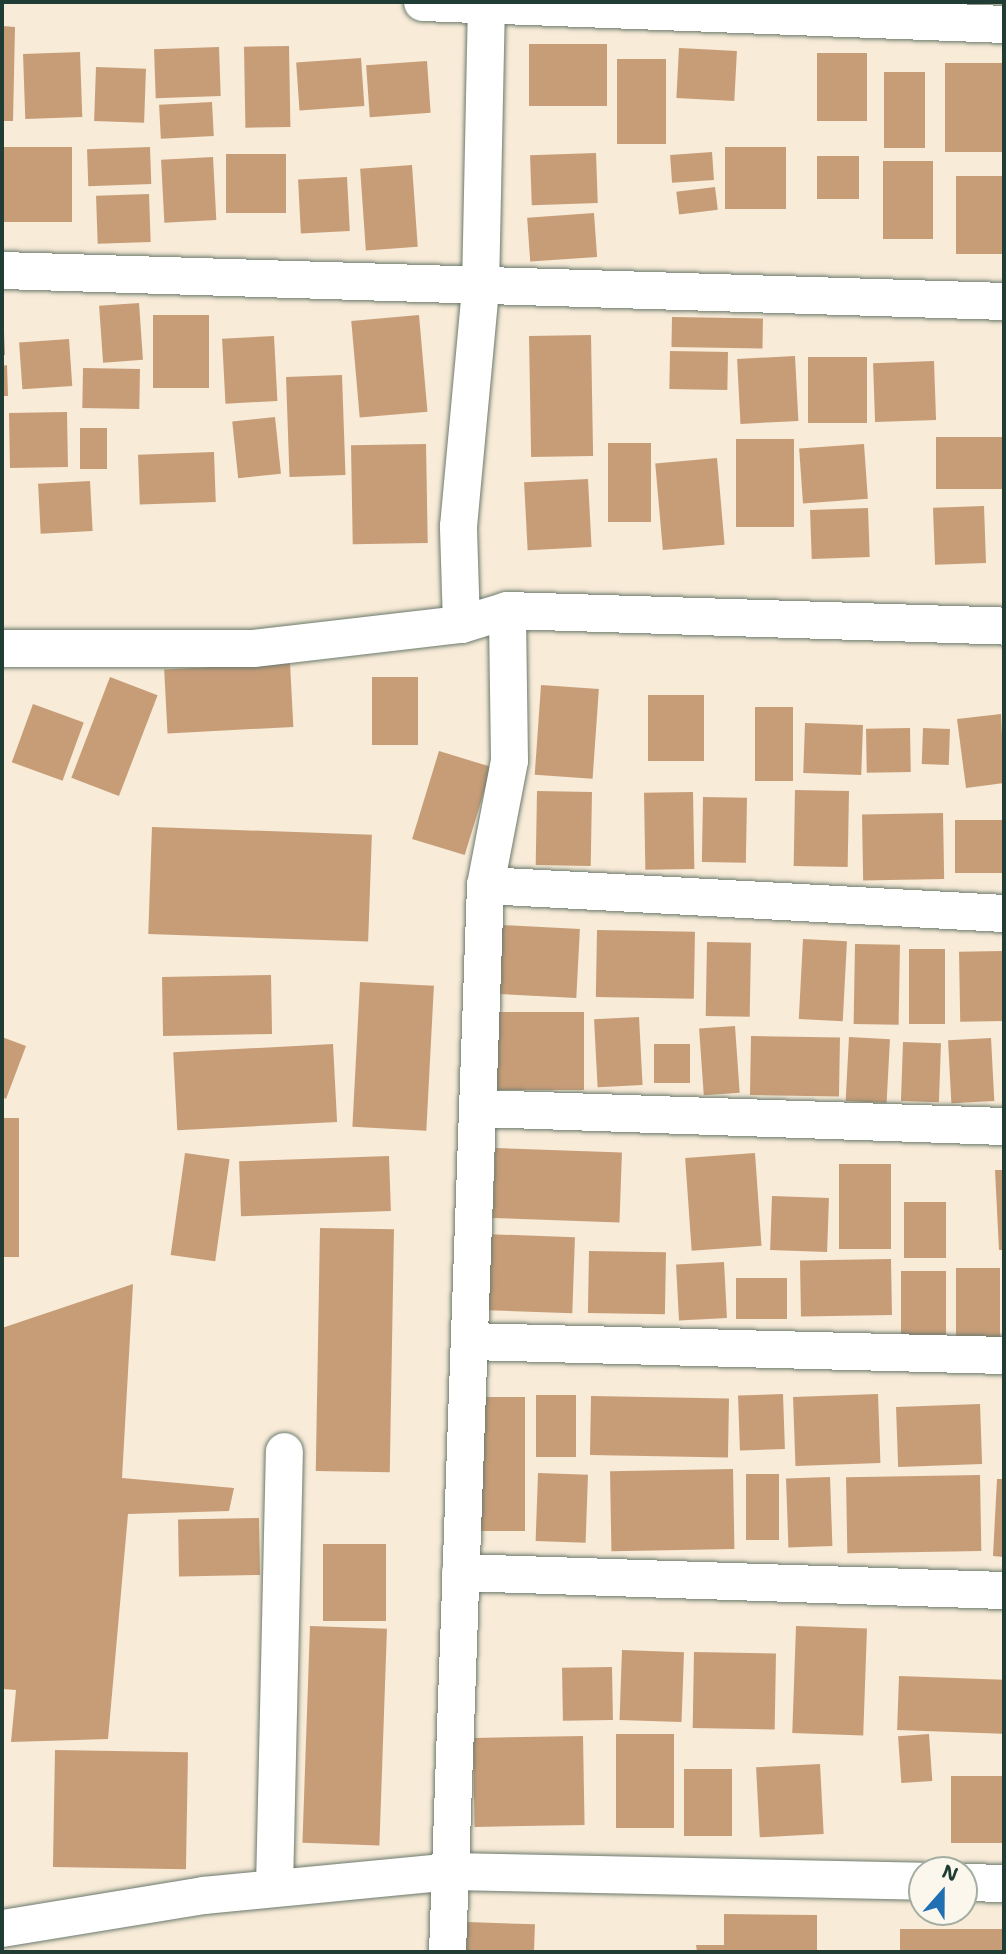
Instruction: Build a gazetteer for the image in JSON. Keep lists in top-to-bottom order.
{
  "north": "top"
}
